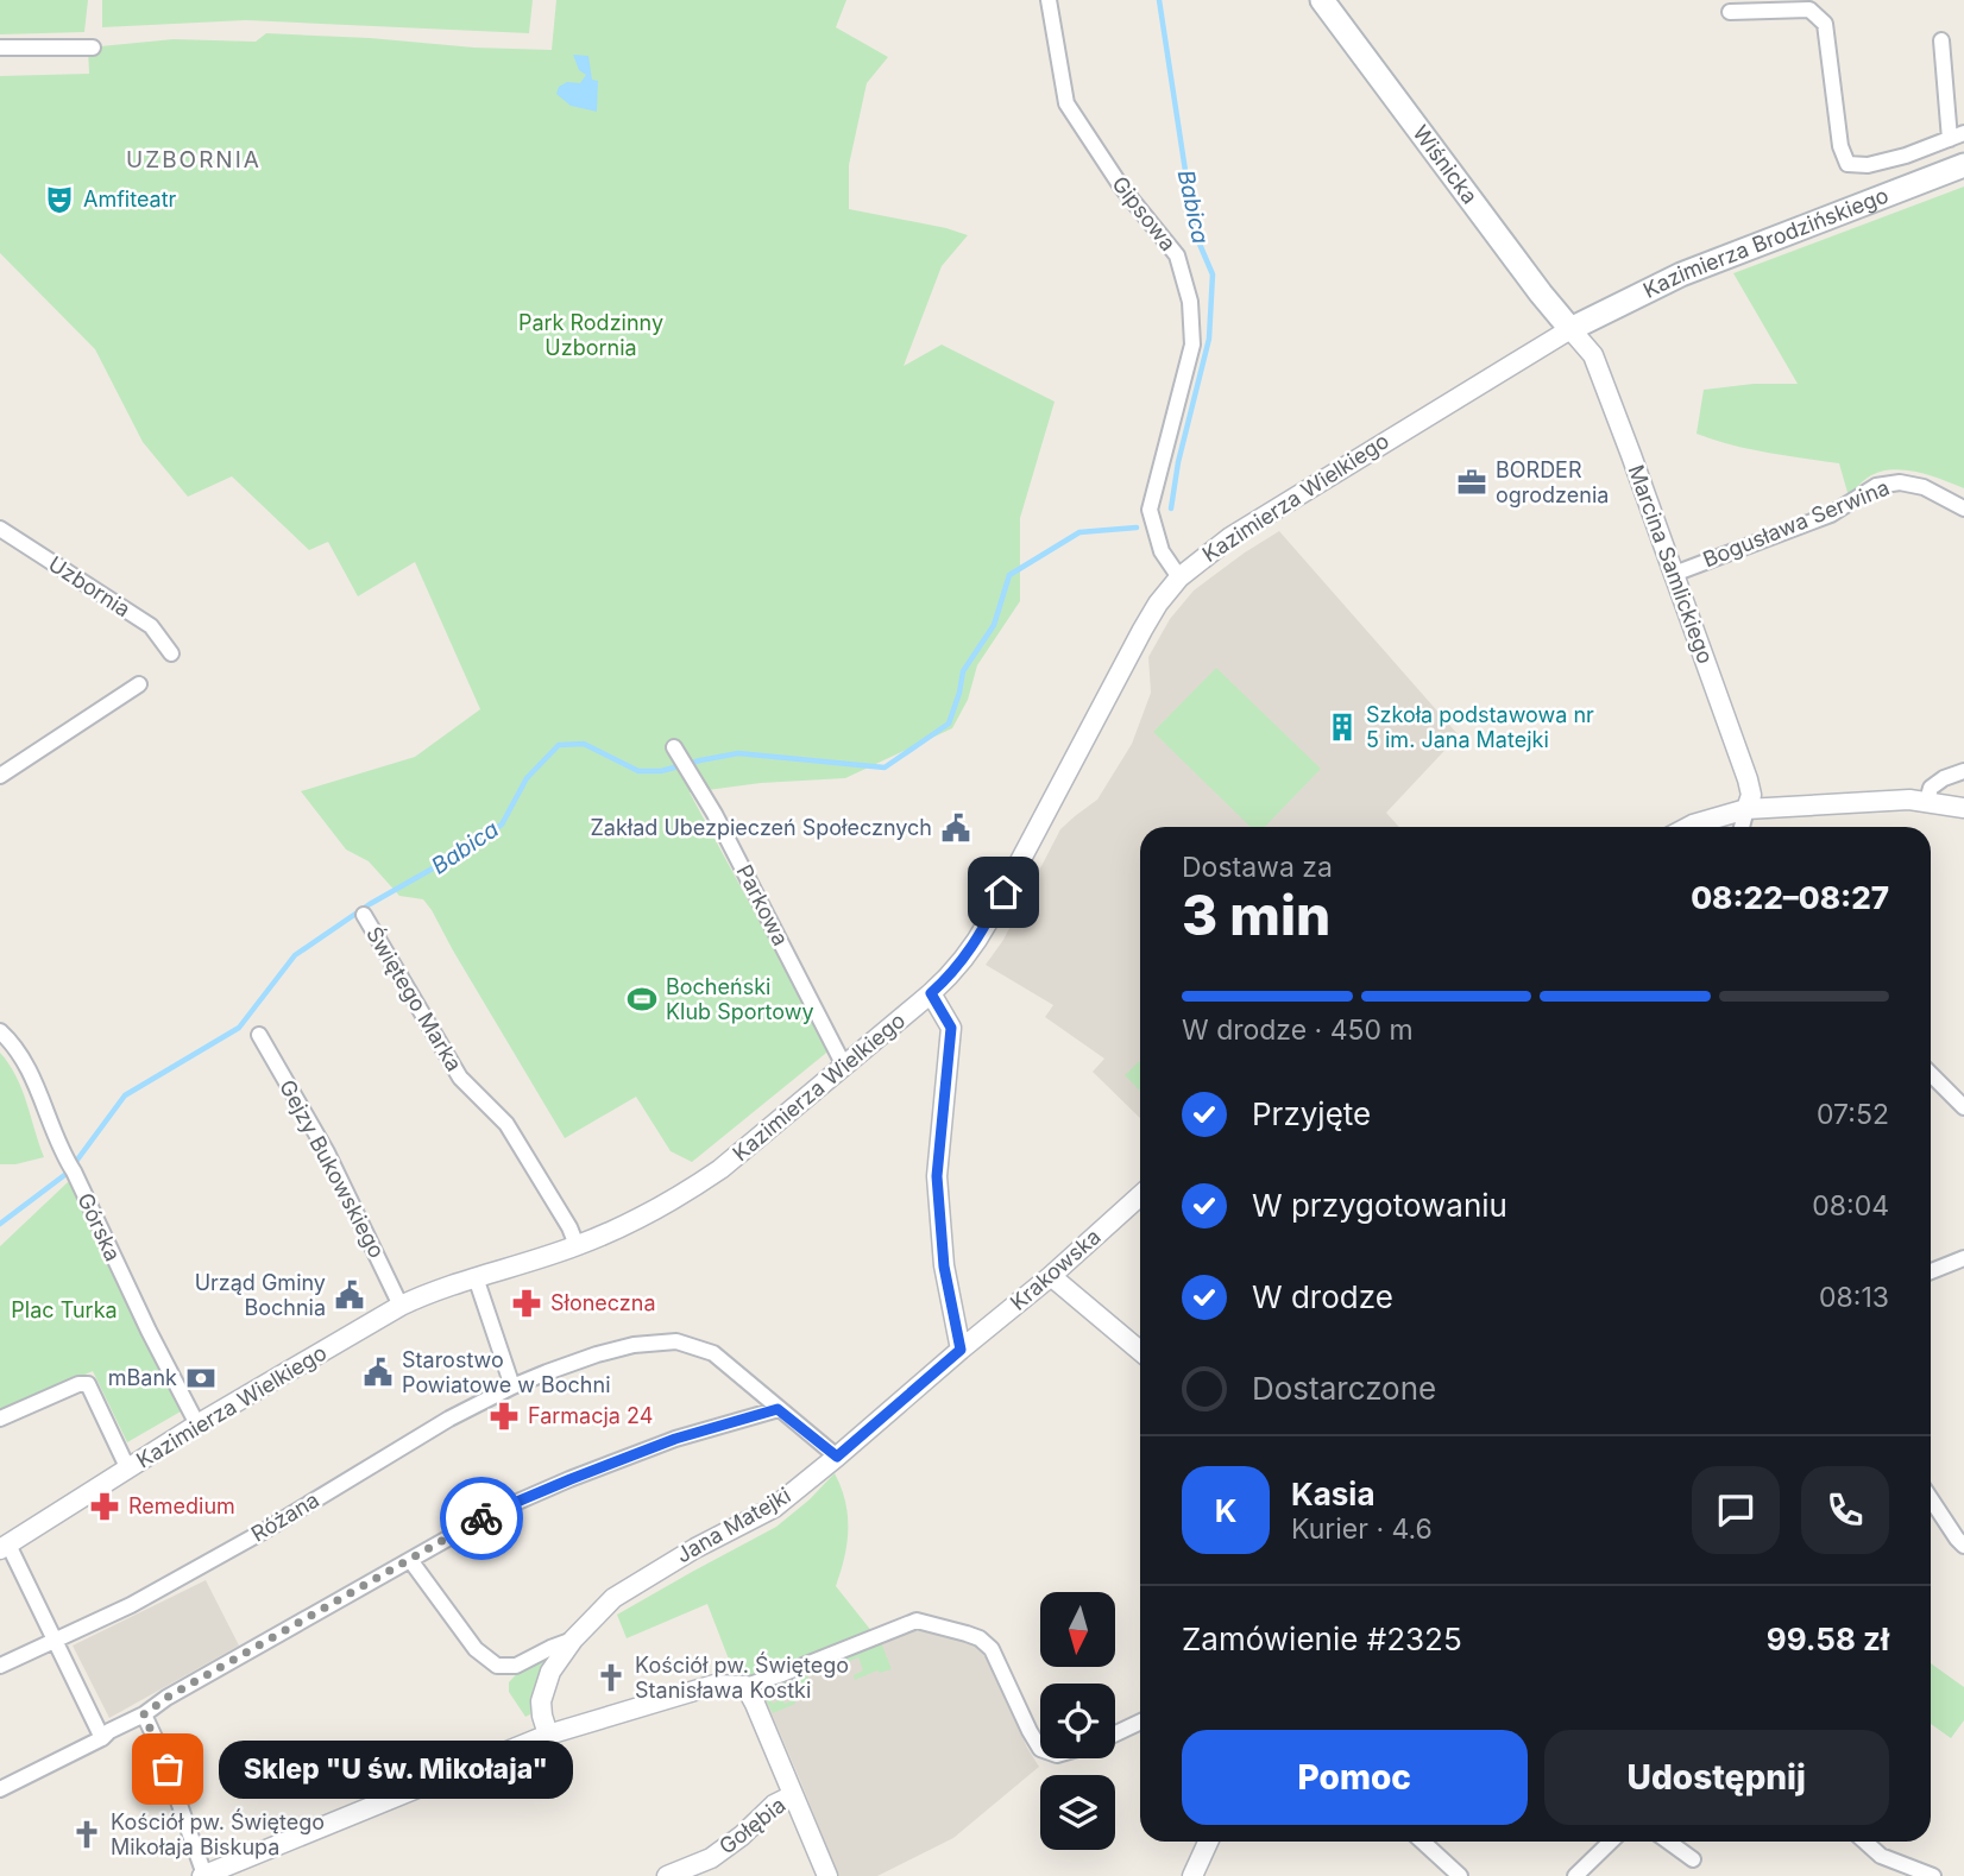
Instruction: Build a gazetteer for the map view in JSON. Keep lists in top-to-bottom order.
{
  "streets": {
    "main road": ["Wiśnicka", "Kazimierza Brodzińskiego"],
    "street": [
      "Gipsowa",
      "Kazimierza Wielkiego",
      "Bogusława Serwina",
      "Marcina Samlickiego",
      "Uzbornia",
      "Parkowa",
      "Świętego Marka",
      "Gejzy Bukowskiego",
      "Górska",
      "Krakowska",
      "Różana",
      "Jana Matejki",
      "Gołębia"
    ]
  },
  "crossings": [
    ["Wiśnicka", "Kazimierza Brodzińskiego"],
    ["Wiśnicka", "Kazimierza Wielkiego"],
    ["Wiśnicka", "Marcina Samlickiego"],
    ["Gipsowa", "Kazimierza Wielkiego"],
    ["Kazimierza Brodzińskiego", "Kazimierza Wielkiego"],
    ["Kazimierza Brodzińskiego", "Marcina Samlickiego"],
    ["Kazimierza Wielkiego", "Marcina Samlickiego"],
    ["Kazimierza Wielkiego", "Parkowa"],
    ["Kazimierza Wielkiego", "Świętego Marka"],
    ["Kazimierza Wielkiego", "Gejzy Bukowskiego"],
    ["Kazimierza Wielkiego", "Górska"],
    ["Bogusława Serwina", "Marcina Samlickiego"],
    ["Krakowska", "Jana Matejki"],
    ["Różana", "Jana Matejki"]
  ],
  "districts": ["UZBORNIA"],
  "water": ["Babica"],
  "parks": ["Park Rodzinny Uzbornia", "Plac Turka"],
  "places": {
    "theatre": ["Amfiteatr"],
    "office": ["BORDER ogrodzenia"],
    "building": ["Szkoła podstawowa nr 5 im. Jana Matejki"],
    "public building": ["Zakład Ubezpieczeń Społecznych", "Urząd Gminy Bochnia", "Starostwo Powiatowe w Bochni"],
    "sports": ["Bocheński Klub Sportowy"],
    "pharmacy": ["Słoneczna", "Farmacja 24", "Remedium"],
    "bank": ["mBank"],
    "church": ["Kościół pw. Świętego Stanisława Kostki", "Kościół pw. Świętego Mikołaja Biskupa"],
    "other": ["Sklep \"U św. Mikołaja\""]
  },
  "north": "bottom",
  "page": {
    "heading": ["3 min", "Dostawa za", "08:22–08:27"],
    "panel": [
      "Kasia",
      "Kurier · 4.6",
      "Zamówienie #2325",
      "99.58 zł"
    ],
    "bar": "W drodze · 450 m",
    "list": [
      ["Przyjęte", "07:52"],
      ["W przygotowaniu", "08:04"],
      ["W drodze", "08:13"],
      "Dostarczone"
    ],
    "round": "K",
    "buttons": ["Pomoc", "Udostępnij"],
    "bubble": "Sklep \"U św. Mikołaja\""
  }
}
